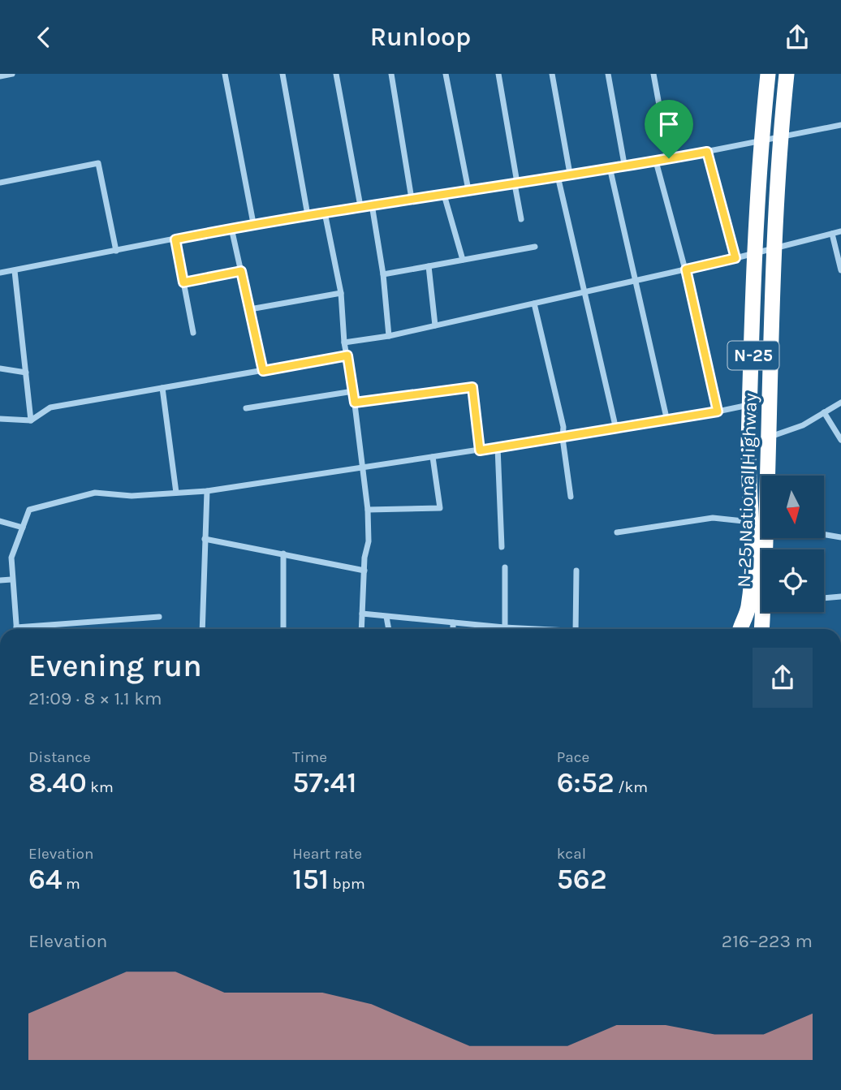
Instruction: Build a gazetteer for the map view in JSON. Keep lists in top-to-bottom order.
{
  "streets": {
    "highway": ["N-25", "N-25 National Highway"]
  },
  "north": "bottom",
  "page": {
    "header": "Runloop",
    "heading": ["Evening run", "21:09 · 8 × 1.1 km"],
    "stats": [
      ["Distance", "8.40 km"],
      ["Time", "57:41"],
      ["Pace", "6:52 /km"],
      ["Elevation", "64 m"],
      ["Heart rate", "151 bpm"],
      ["kcal", "562"]
    ],
    "chart": ["Elevation", "216–223 m"]
  }
}
